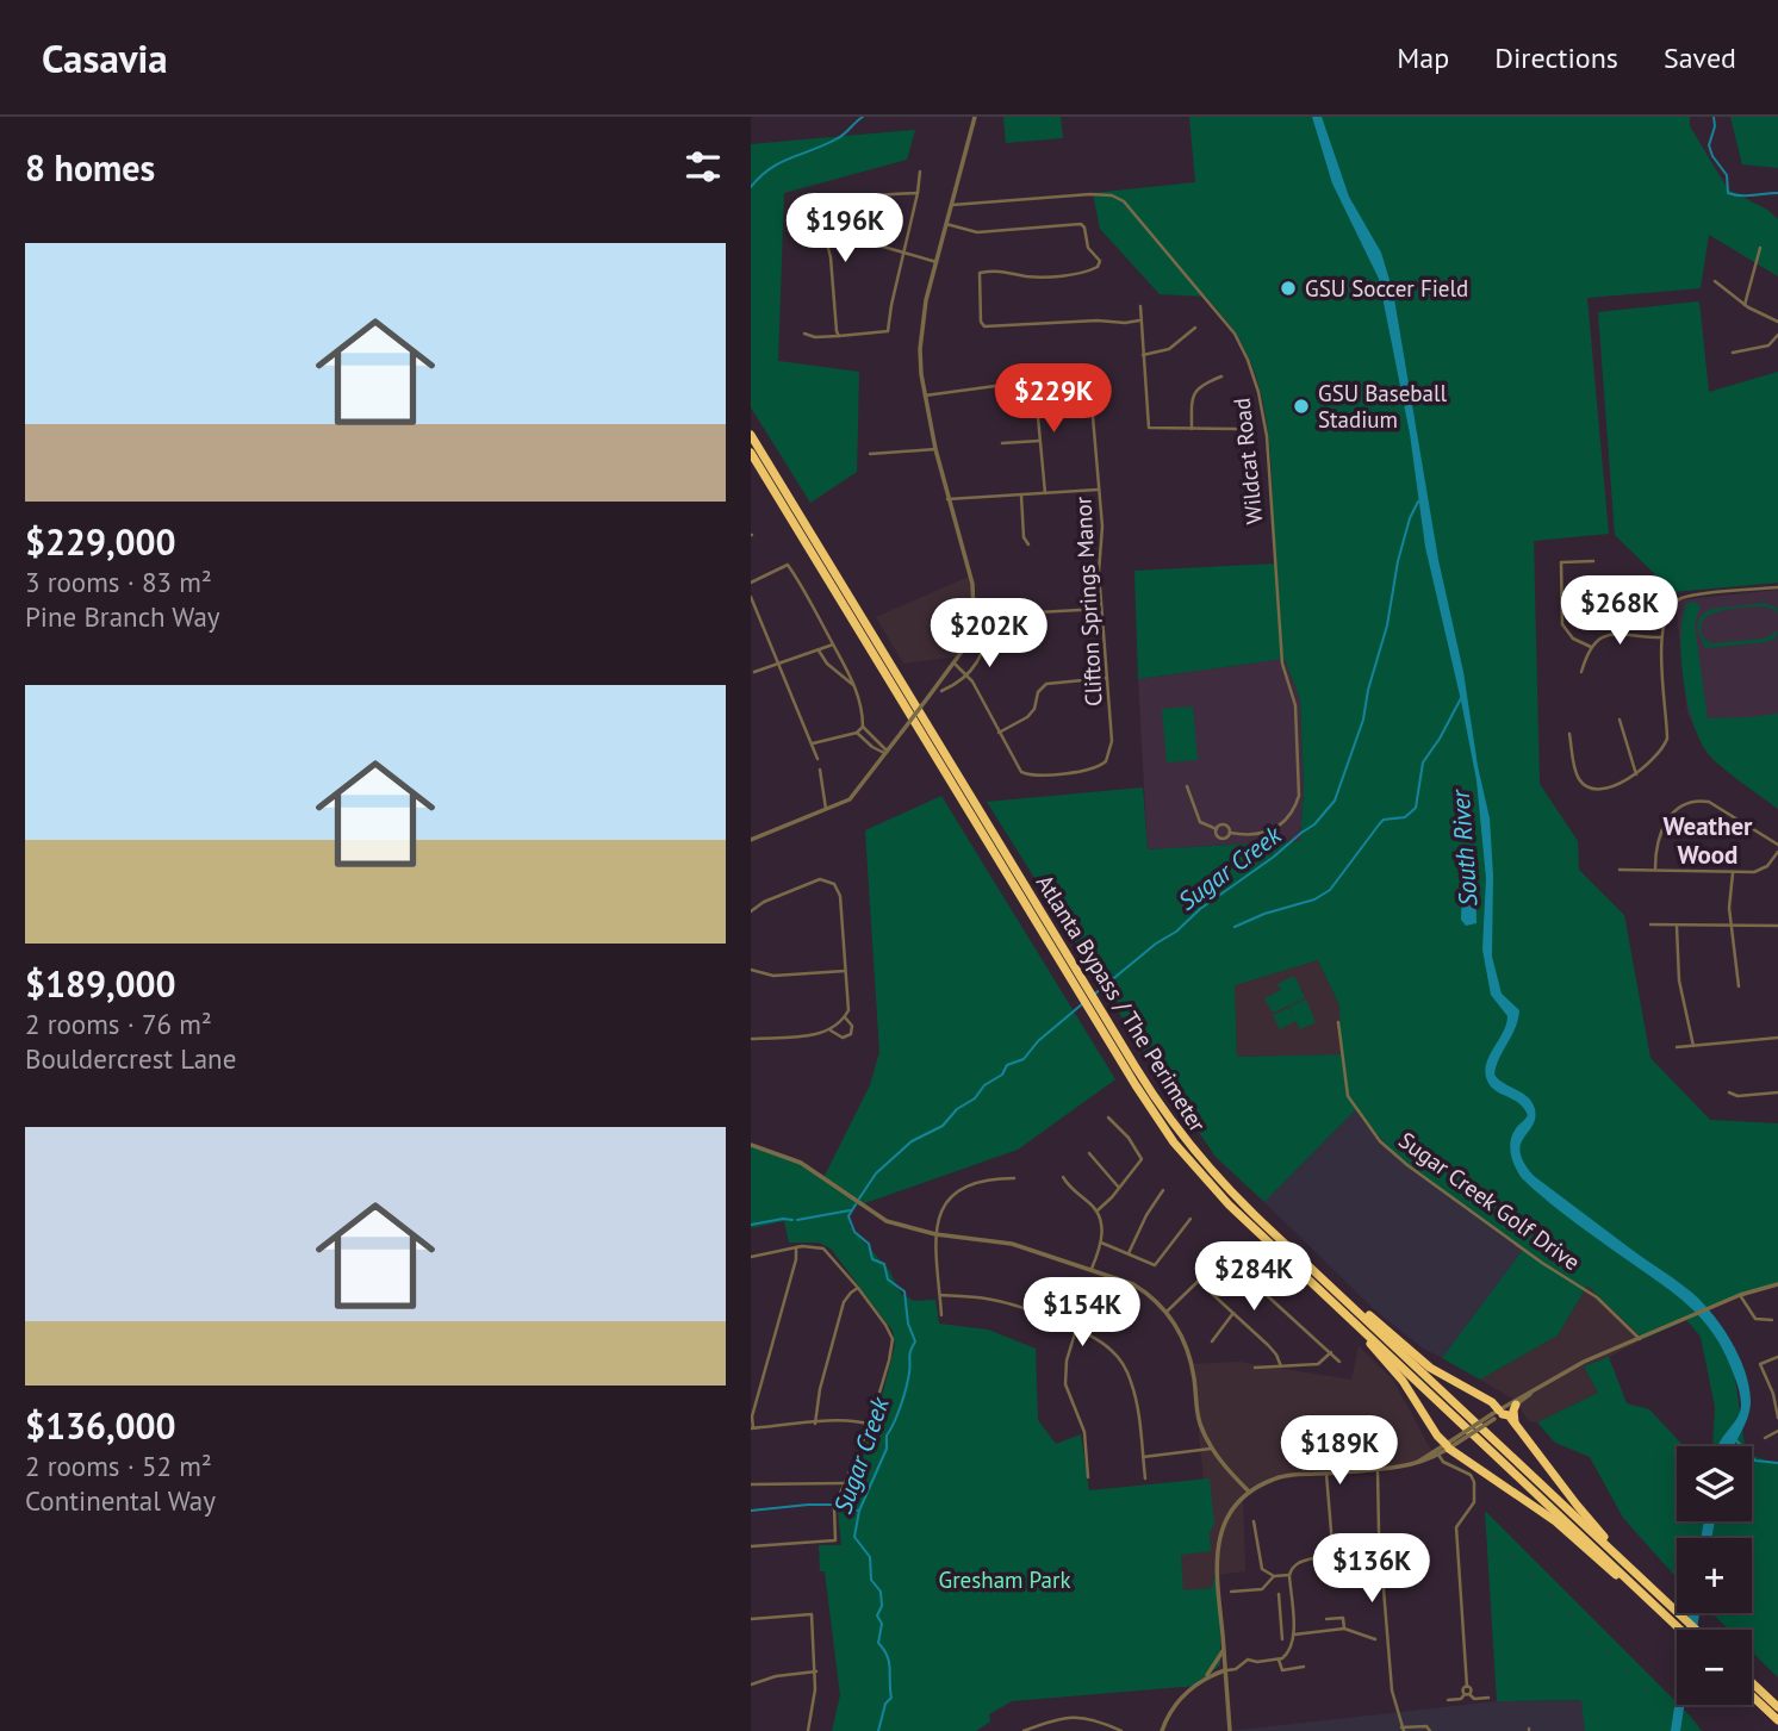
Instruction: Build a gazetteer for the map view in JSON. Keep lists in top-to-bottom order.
{
  "streets": {
    "highway": ["Atlanta Bypass / The Perimeter"],
    "street": ["Wildcat Road", "Clifton Springs Manor", "Sugar Creek Golf Drive"]
  },
  "districts": ["Weather Wood"],
  "water": ["South River", "Sugar Creek"],
  "parks": ["Gresham Park"],
  "places": ["GSU Soccer Field", "GSU Baseball Stadium"],
  "page": {
    "header": "Casavia",
    "nav": ["Map", "Directions", "Saved"],
    "heading": "8 homes",
    "price": [
      "$196K",
      "$229K",
      "$268K",
      "$202K",
      "$284K",
      "$154K",
      "$189K",
      "$136K"
    ],
    "list": [
      {
        "name": "$229,000",
        "note": "3 rooms · 83 m² · Pine Branch Way"
      },
      {
        "name": "$189,000",
        "note": "2 rooms · 76 m² · Bouldercrest Lane"
      },
      {
        "name": "$136,000",
        "note": "2 rooms · 52 m² · Continental Way"
      }
    ],
    "map_buttons": ["+", "−"]
  }
}
